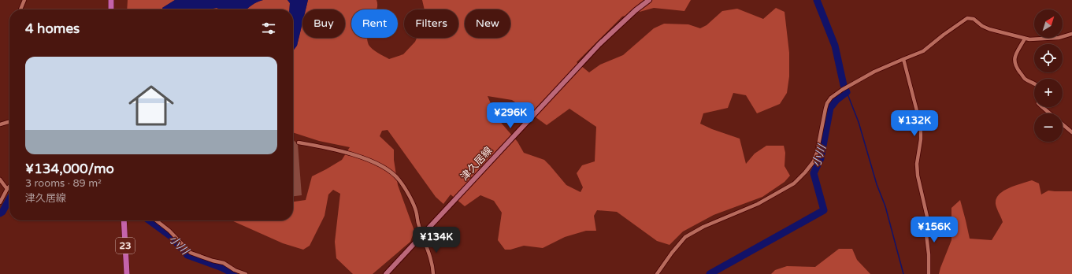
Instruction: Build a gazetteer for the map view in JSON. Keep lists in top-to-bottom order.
{
  "streets": {
    "highway": ["23"],
    "main road": ["津久居線"]
  },
  "water": ["小川"],
  "north": "top right",
  "page": {
    "map_buttons": ["+", "−"],
    "chip": [
      "Buy",
      "Rent",
      "Filters",
      "New"
    ],
    "heading": "4 homes",
    "list": [
      {
        "name": "¥134,000/mo",
        "note": "3 rooms · 89 m² · 津久居線"
      }
    ],
    "price": [
      "¥296K",
      "¥132K",
      "¥156K",
      "¥134K"
    ]
  }
}
